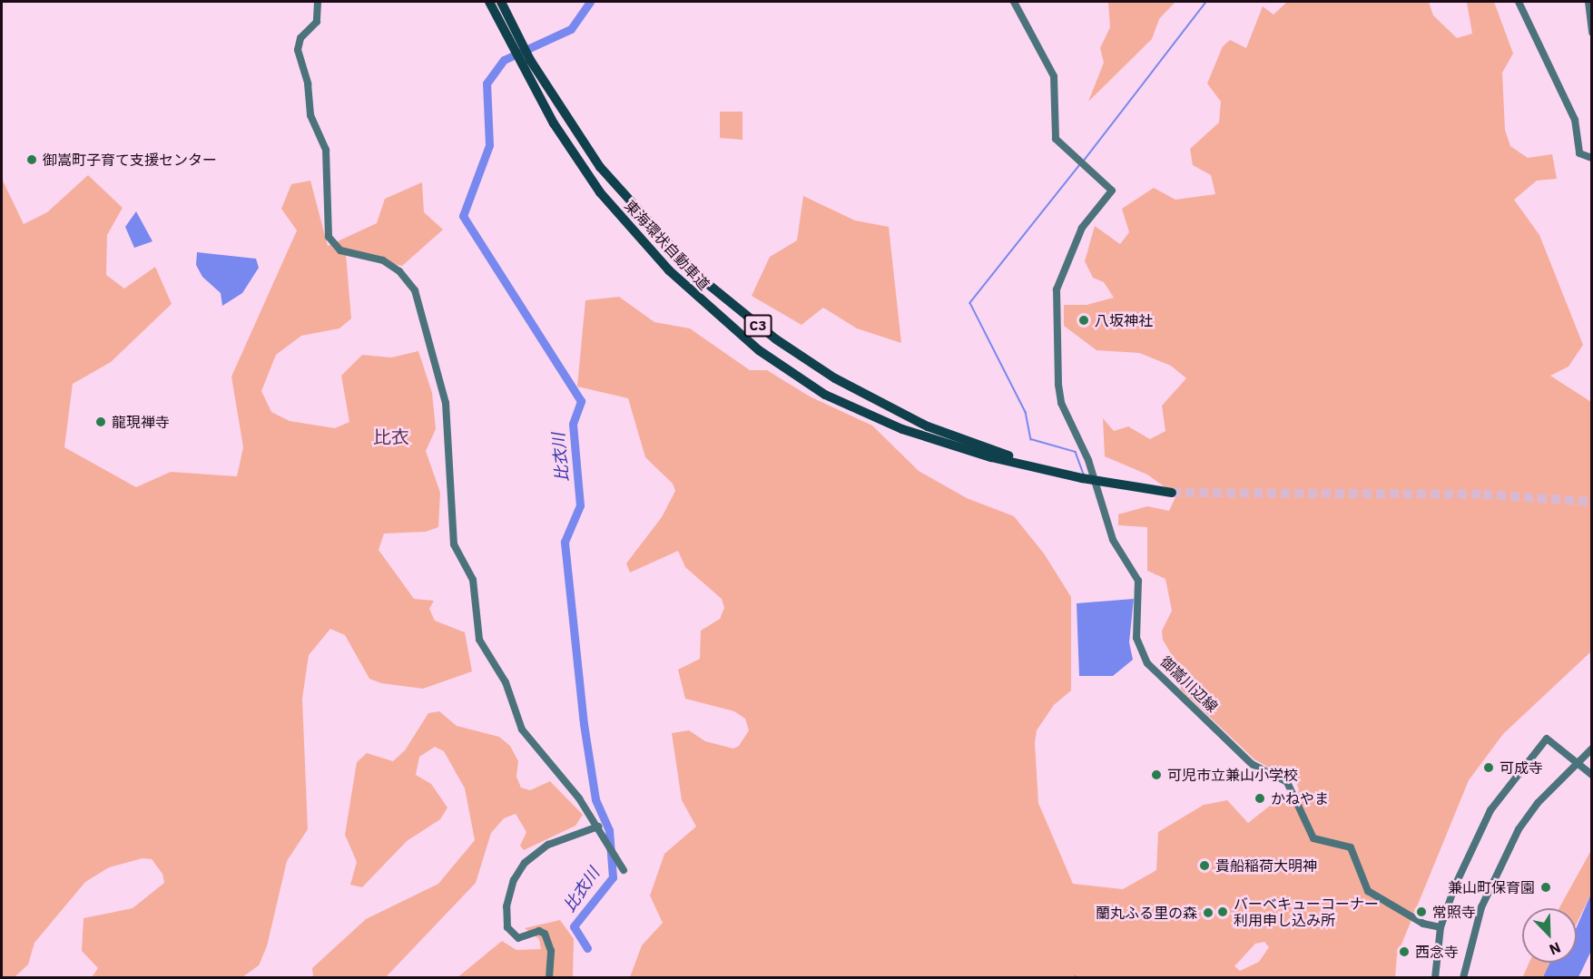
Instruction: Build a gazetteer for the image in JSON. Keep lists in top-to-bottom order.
{
  "streets": {
    "highway": ["東海環状自動車道", "C3"],
    "main road": ["御嵩川辺線"]
  },
  "districts": ["比衣"],
  "water": ["比衣川"],
  "places": [
    "御嵩町子育て支援センター",
    "八坂神社",
    "龍現禅寺",
    "可成寺",
    "可児市立兼山小学校",
    "かねやま",
    "貴船稲荷大明神",
    "兼山町保育園",
    "バーベキューコーナー 利用申し込み所",
    "常照寺",
    "蘭丸ふる里の森",
    "西念寺"
  ],
  "north": "bottom right"
}
